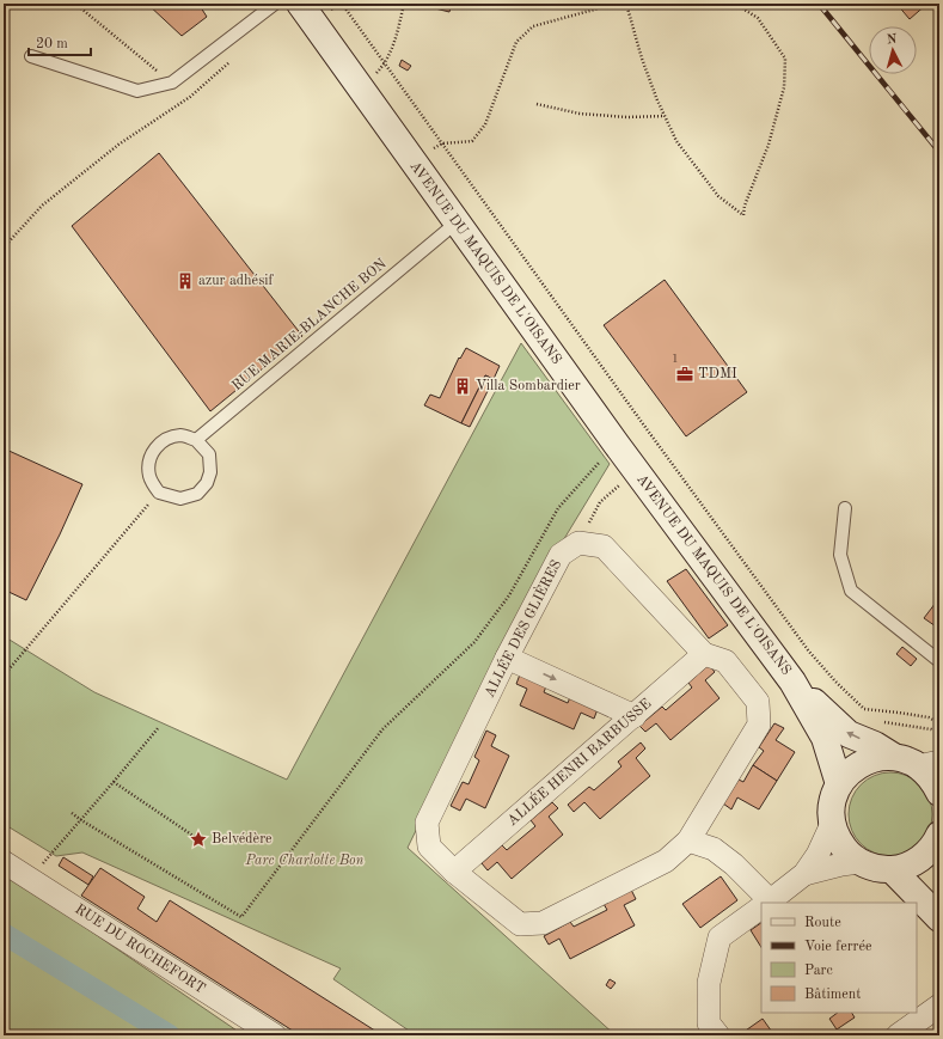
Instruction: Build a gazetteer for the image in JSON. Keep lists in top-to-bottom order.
{
  "streets": {
    "street": [
      "AVENUE DU MAQUIS DE L'OISANS",
      "ALLÉE DES GLIÈRES",
      "ALLÉE HENRI BARBUSSE",
      "RUE DU ROCHEFORT"
    ],
    "lane": ["RUE MARIE-BLANCHE BON"]
  },
  "crossings": [
    ["AVENUE DU MAQUIS DE L'OISANS", "RUE MARIE-BLANCHE BON"],
    ["ALLÉE DES GLIÈRES", "ALLÉE HENRI BARBUSSE"]
  ],
  "parks": ["Parc Charlotte Bon"],
  "places": {
    "building": ["azur adhésif", "Villa Sombardier"],
    "office": ["TDMI"],
    "place": ["Belvédère"]
  },
  "house_numbers": ["1"],
  "legend": [
    "Route",
    "Voie ferrée",
    "Parc",
    "Bâtiment"
  ],
  "scale_bar": "20 m",
  "north": "top"
}
